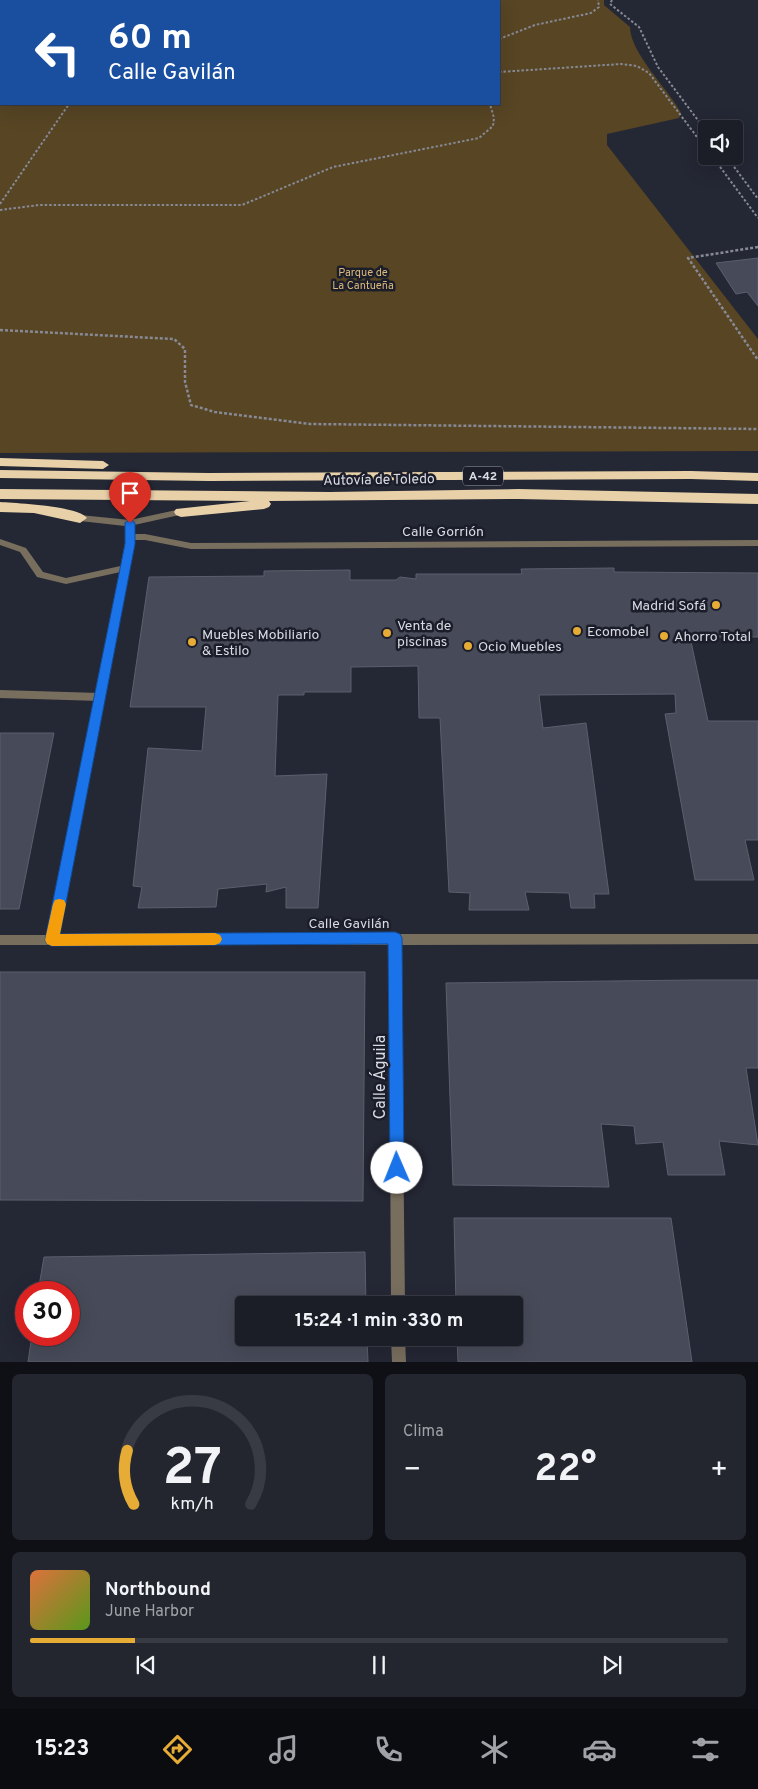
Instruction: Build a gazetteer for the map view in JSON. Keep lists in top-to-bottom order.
{
  "streets": {
    "highway": ["A-42", "Autovía de Toledo"],
    "street": ["Calle Gorrión", "Calle Gavilán", "Calle Águila"]
  },
  "crossings": [
    ["Calle Gavilán", "Calle Águila"]
  ],
  "parks": ["Parque de La Cantueña"],
  "places": [
    "Madrid Sofá",
    "Ecomobel",
    "Venta de piscinas",
    "Ahorro Total",
    "Muebles Mobiliario & Estilo",
    "Ocio Muebles"
  ],
  "page": {
    "turn": ["60 m", "Calle Gavilán"],
    "limit": "30",
    "trip": "15:24 · 1 min · 330 m",
    "tile": "Clima",
    "heat": ["−", "22°", "+"],
    "song": ["Northbound", "June Harbor"],
    "tabs": "15:23",
    "gauge": ["27", "km/h"]
  }
}
